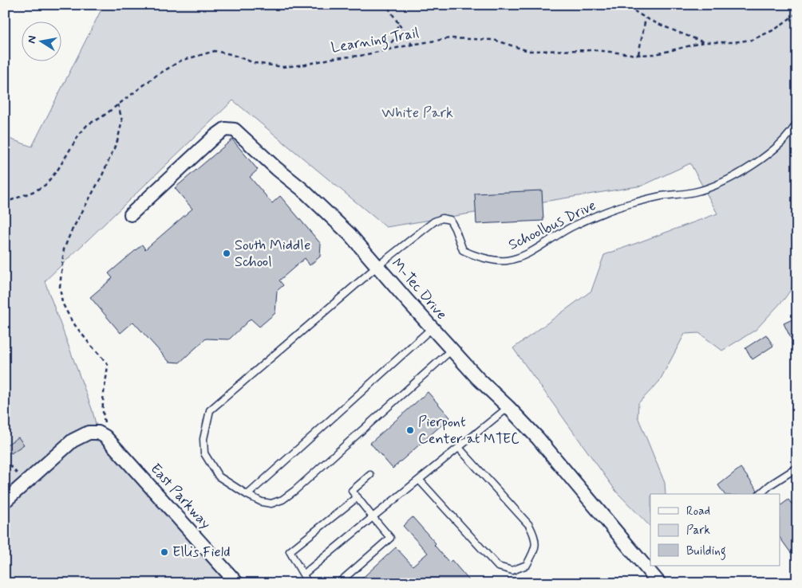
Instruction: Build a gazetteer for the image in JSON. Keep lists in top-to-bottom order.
{
  "streets": {
    "street": ["M-Tec Drive", "East Parkway"],
    "lane": ["Schoolbus Drive"],
    "path": ["Learning Trail"]
  },
  "crossings": [
    ["Schoolbus Drive", "M-Tec Drive"]
  ],
  "parks": ["White Park"],
  "places": ["South Middle School", "Pierpont Center at MTEC", "Ellis Field"],
  "legend": ["Road", "Park", "Building"],
  "north": "left"
}
